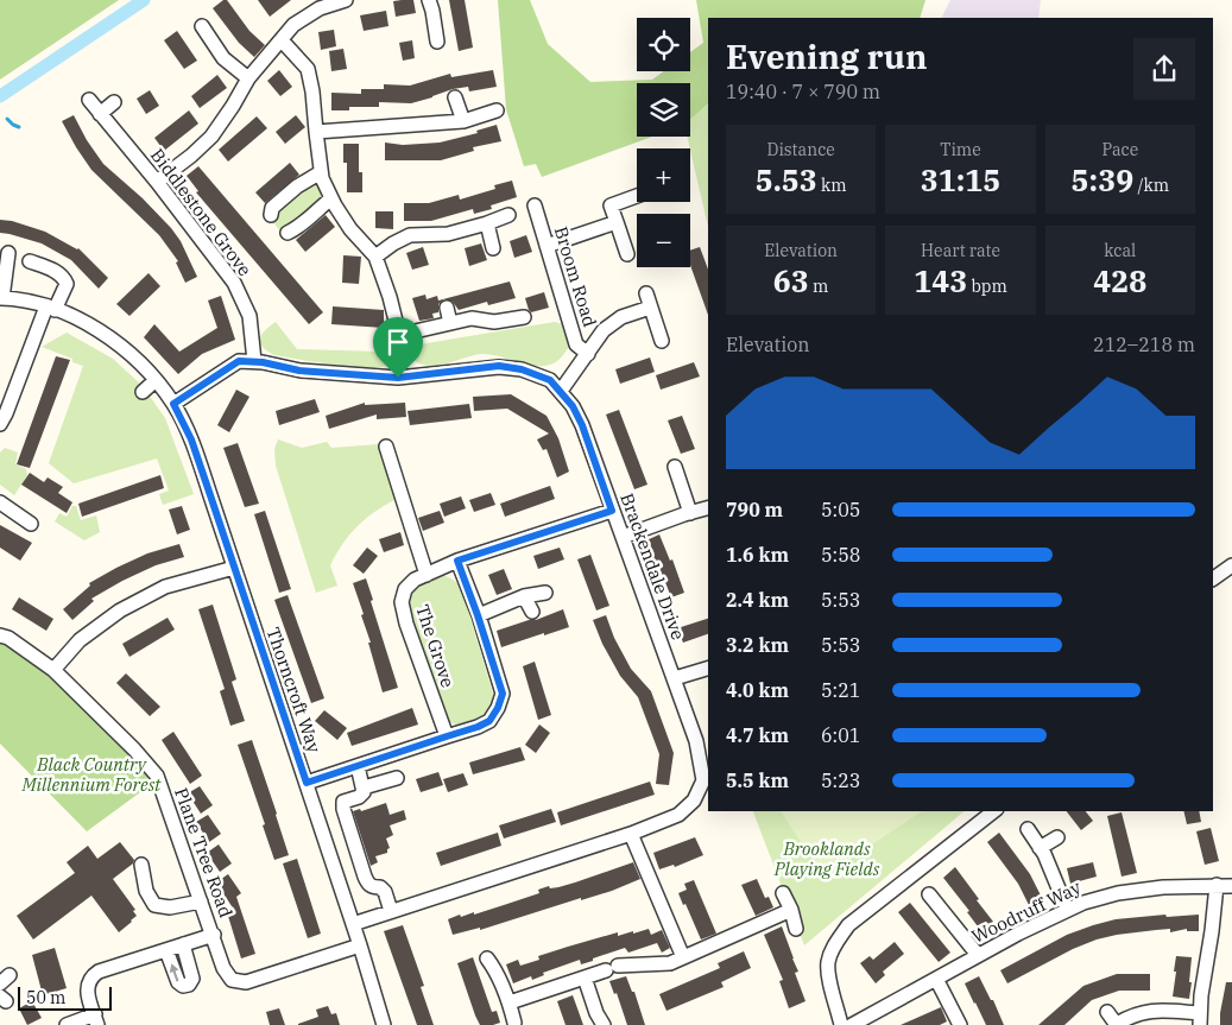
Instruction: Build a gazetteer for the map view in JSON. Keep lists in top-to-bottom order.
{
  "streets": {
    "street": [
      "Biddlestone Grove",
      "Broom Road",
      "Brackendale Drive",
      "The Grove",
      "Thorncroft Way",
      "Plane Tree Road",
      "Woodruff Way"
    ]
  },
  "crossings": [
    ["Biddlestone Grove", "Brackendale Drive"],
    ["Broom Road", "Brackendale Drive"],
    ["Brackendale Drive", "The Grove"],
    ["Brackendale Drive", "Thorncroft Way"],
    ["Thorncroft Way", "Plane Tree Road"]
  ],
  "parks": ["Black Country Millennium Forest", "Brooklands Playing Fields"],
  "scale_bar": "50 m",
  "page": {
    "map_buttons": ["+", "−"],
    "heading": ["Evening run", "19:40 · 7 × 790 m"],
    "stats": [
      ["Distance", "5.53 km"],
      ["Time", "31:15"],
      ["Pace", "5:39 /km"],
      ["Elevation", "63 m"],
      ["Heart rate", "143 bpm"],
      ["kcal", "428"]
    ],
    "chart": ["Elevation", "212–218 m"],
    "list": [
      {
        "name": "790 m",
        "note": "5:05"
      },
      {
        "name": "1.6 km",
        "note": "5:58"
      },
      {
        "name": "2.4 km",
        "note": "5:53"
      },
      {
        "name": "3.2 km",
        "note": "5:53"
      },
      {
        "name": "4.0 km",
        "note": "5:21"
      },
      {
        "name": "4.7 km",
        "note": "6:01"
      },
      {
        "name": "5.5 km",
        "note": "5:23"
      }
    ],
    "scale": "50 m"
  }
}
